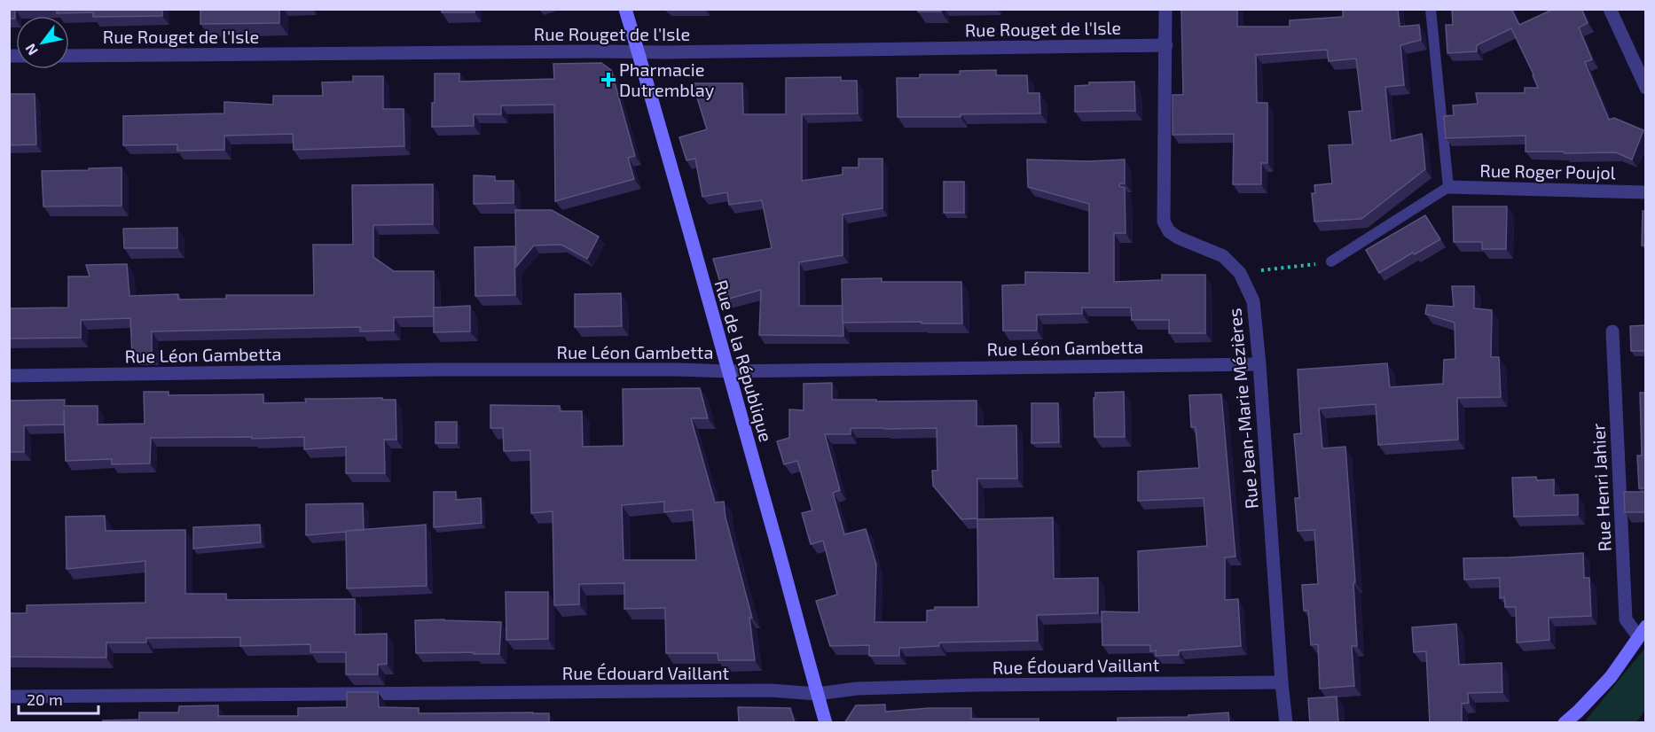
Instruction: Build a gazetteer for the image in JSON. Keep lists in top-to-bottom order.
{
  "streets": {
    "street": [
      "Rue Rouget de l'Isle",
      "Rue Roger Poujol",
      "Rue Léon Gambetta",
      "Rue de la République",
      "Rue Jean-Marie Mézières",
      "Rue Henri Jahier",
      "Rue Édouard Vaillant"
    ]
  },
  "crossings": [
    ["Rue Rouget de l'Isle", "Rue de la République"],
    ["Rue Rouget de l'Isle", "Rue Jean-Marie Mézières"],
    ["Rue Léon Gambetta", "Rue de la République"],
    ["Rue Léon Gambetta", "Rue Jean-Marie Mézières"],
    ["Rue de la République", "Rue Édouard Vaillant"],
    ["Rue Jean-Marie Mézières", "Rue Édouard Vaillant"]
  ],
  "places": {
    "health": ["Pharmacie Dutremblay"]
  },
  "scale_bar": "20 m",
  "north": "bottom left"
}
